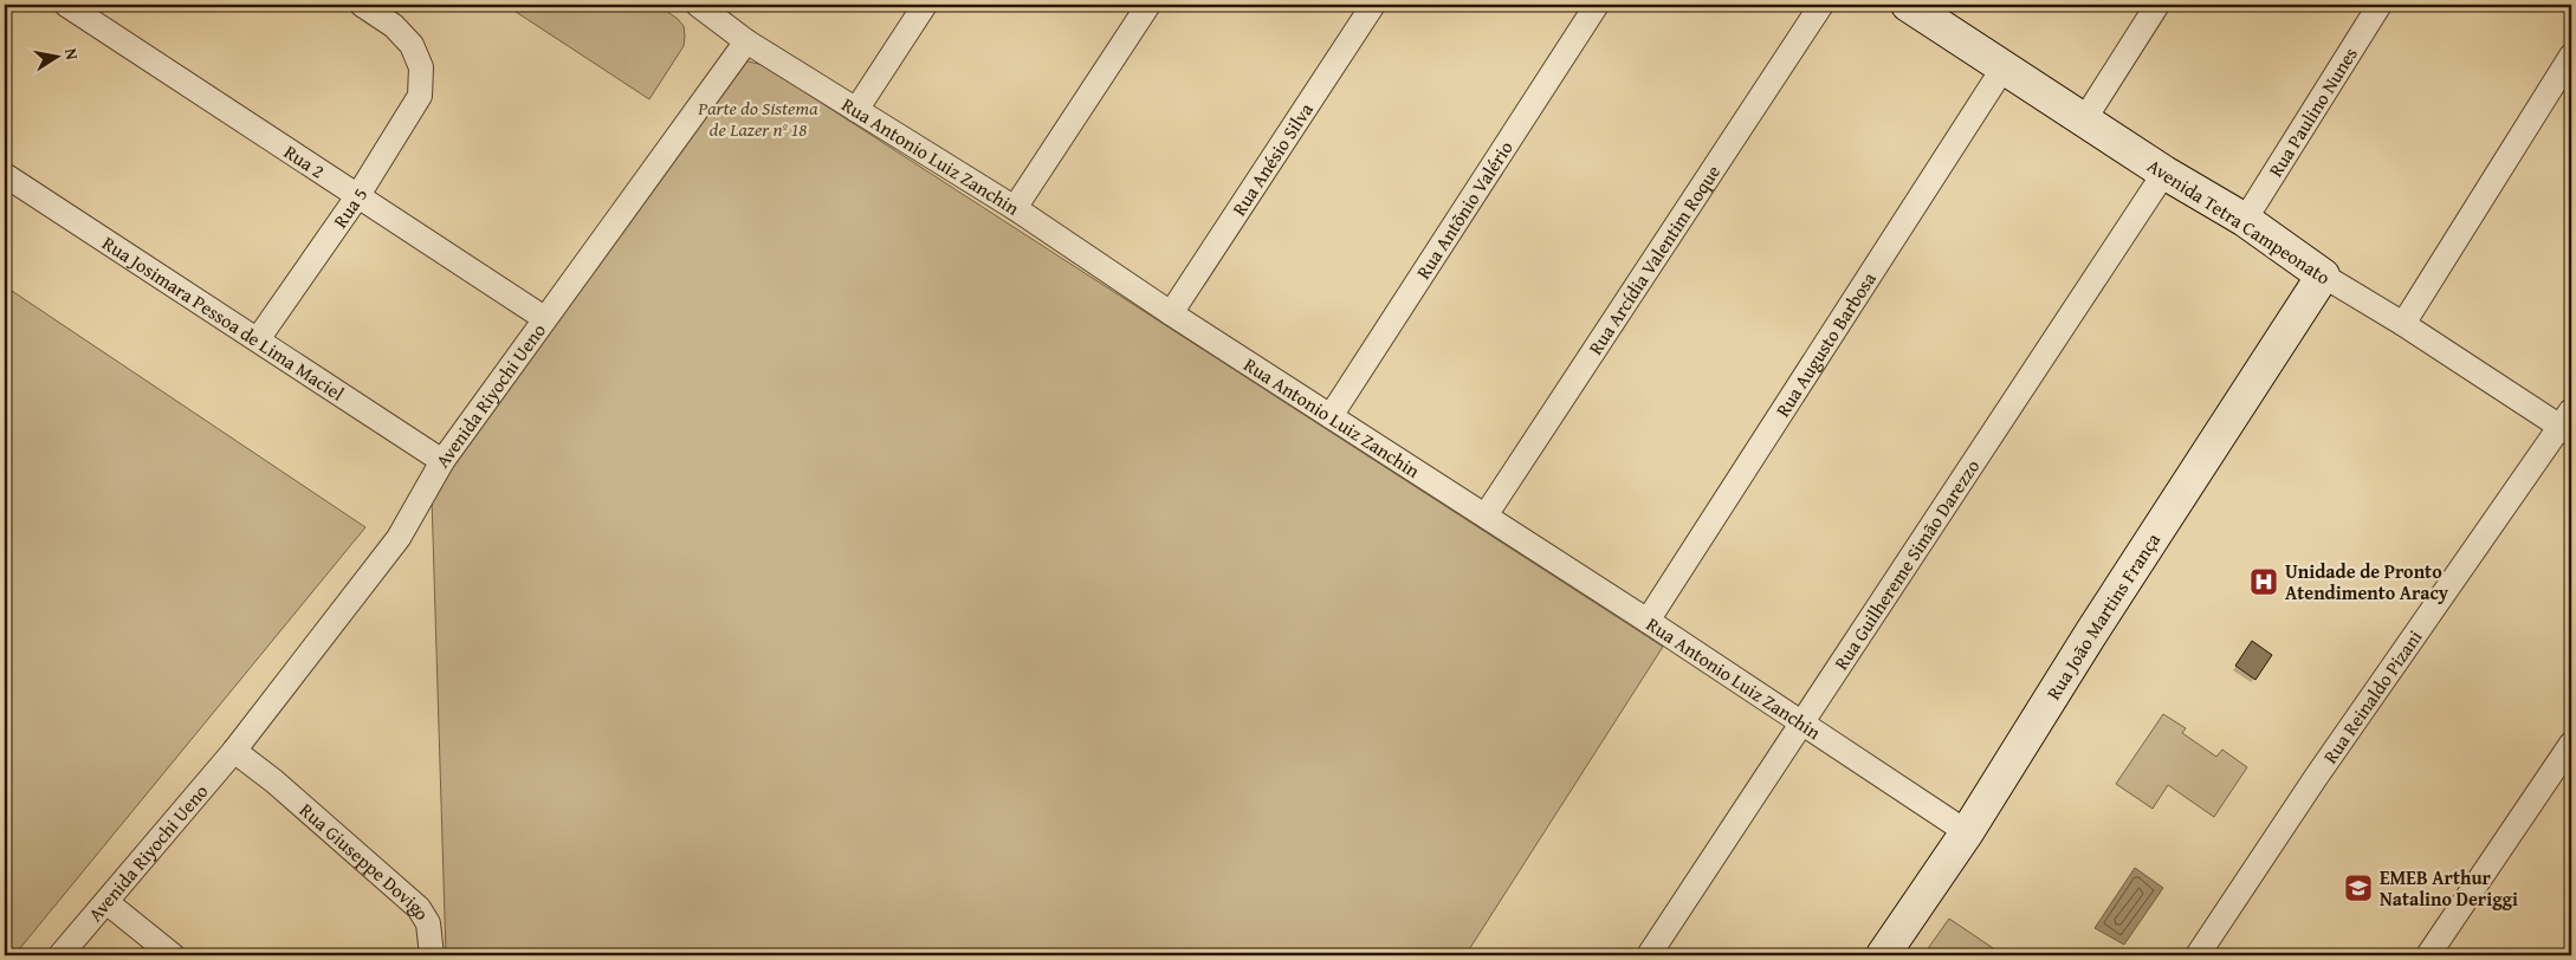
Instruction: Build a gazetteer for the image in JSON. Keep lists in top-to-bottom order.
{
  "streets": {
    "main road": ["Avenida Tetra Campeonato", "Rua João Martins França"],
    "street": [
      "Rua Paulino Nunes",
      "Rua Antonio Luiz Zanchin",
      "Rua Anésio Silva",
      "Rua 2",
      "Rua 5",
      "Rua Antõnio Valério",
      "Rua Arcídia Valentim Roque",
      "Rua Josimara Pessoa de Lima Maciel",
      "Rua Augusto Barbosa",
      "Avenida Riyochi Ueno",
      "Rua Guilhereme Simão Darezzo",
      "Rua Reinaldo Pizani",
      "Rua Giuseppe Dovigo"
    ]
  },
  "crossings": [
    ["Rua Paulino Nunes", "Avenida Tetra Campeonato"],
    ["Rua Antonio Luiz Zanchin", "Rua Anésio Silva"],
    ["Rua Antonio Luiz Zanchin", "Rua Antõnio Valério"],
    ["Rua Antonio Luiz Zanchin", "Rua Arcídia Valentim Roque"],
    ["Rua Antonio Luiz Zanchin", "Rua Augusto Barbosa"],
    ["Rua Antonio Luiz Zanchin", "Avenida Riyochi Ueno"],
    ["Rua Antonio Luiz Zanchin", "Rua Guilhereme Simão Darezzo"],
    ["Rua Antonio Luiz Zanchin", "Rua João Martins França"],
    ["Rua 2", "Rua 5"],
    ["Rua 2", "Avenida Riyochi Ueno"],
    ["Rua 5", "Rua Josimara Pessoa de Lima Maciel"],
    ["Avenida Tetra Campeonato", "Rua Augusto Barbosa"],
    ["Avenida Tetra Campeonato", "Rua Guilhereme Simão Darezzo"],
    ["Avenida Tetra Campeonato", "Rua João Martins França"],
    ["Avenida Tetra Campeonato", "Rua Reinaldo Pizani"],
    ["Rua Josimara Pessoa de Lima Maciel", "Avenida Riyochi Ueno"],
    ["Avenida Riyochi Ueno", "Rua Giuseppe Dovigo"]
  ],
  "parks": ["Parte do Sistema de Lazer nº 18"],
  "places": {
    "hospital": ["Unidade de Pronto Atendimento Aracy"],
    "school or university": ["EMEB Arthur Natalino Deriggi"]
  },
  "north": "right"
}
